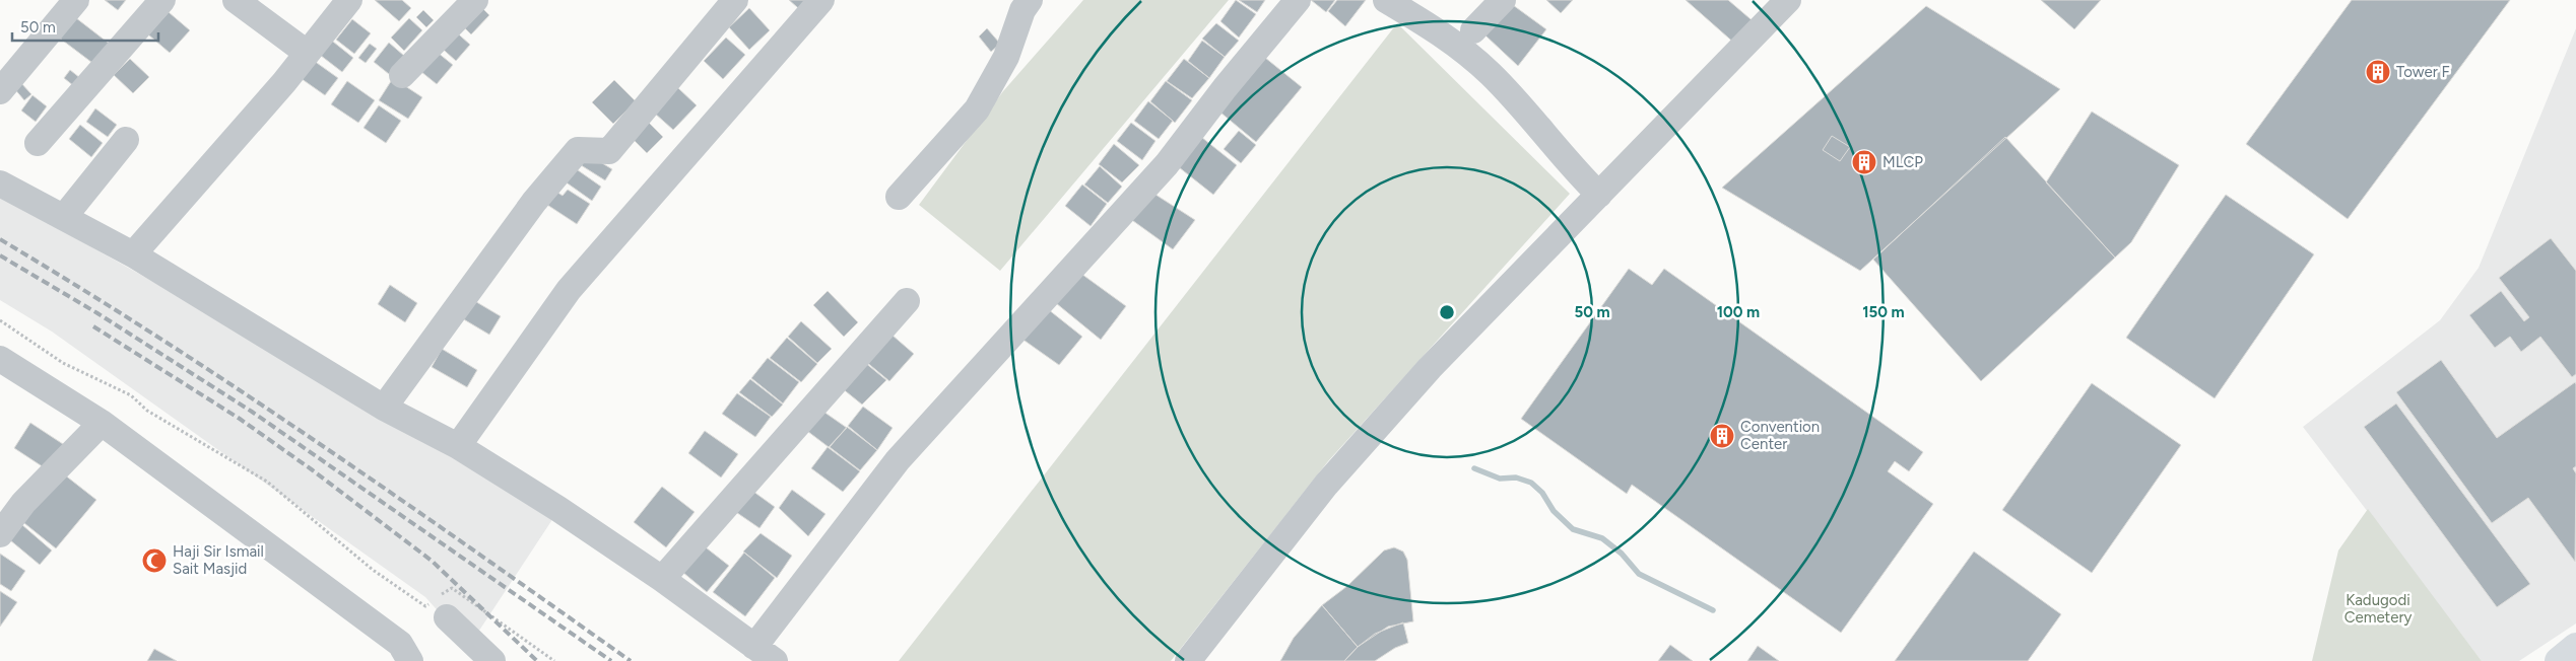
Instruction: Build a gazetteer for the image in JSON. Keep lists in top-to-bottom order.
{
  "parks": ["Kadugodi Cemetery"],
  "places": {
    "building": ["Tower F", "MLCP", "Convention Center"],
    "mosque": ["Haji Sir Ismail Sait Masjid"]
  },
  "scale_bar": "50 m",
  "rings": ["50 m", "100 m", "150 m"]
}
